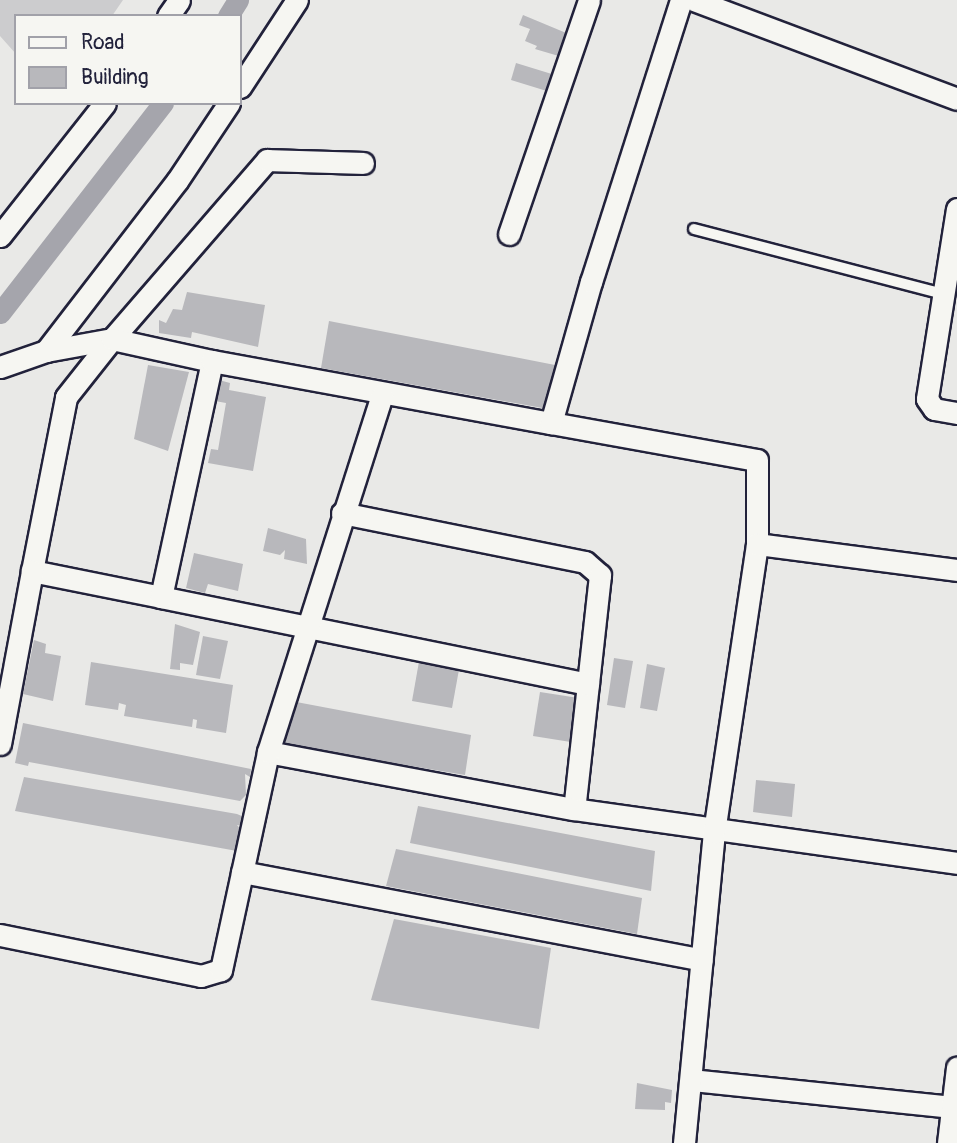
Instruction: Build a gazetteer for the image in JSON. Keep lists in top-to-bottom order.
{
  "legend": ["Road", "Building"]
}
